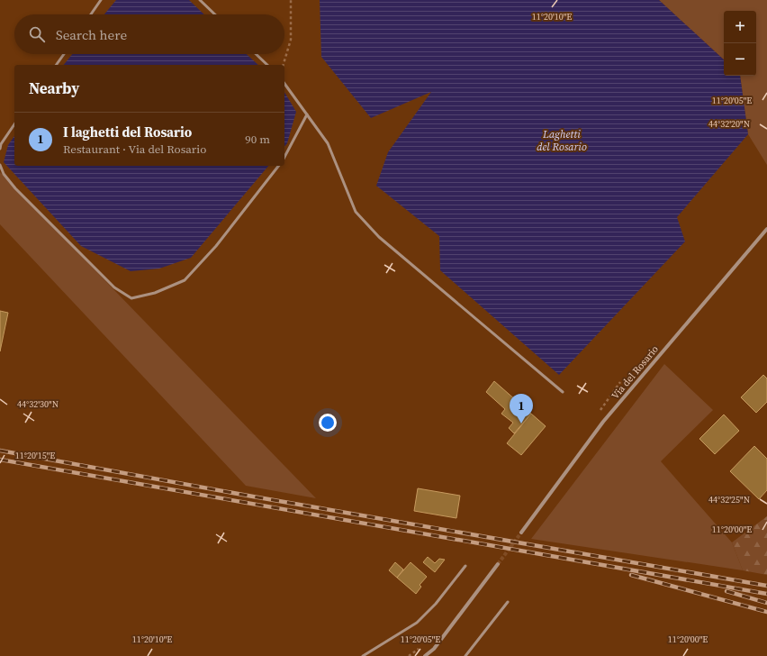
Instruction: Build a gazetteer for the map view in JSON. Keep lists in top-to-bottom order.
{
  "streets": {
    "street": ["Via del Rosario"]
  },
  "water": ["Laghetti del Rosario"],
  "page": {
    "map_buttons": ["+", "−"],
    "search": "Search here",
    "heading": "Nearby",
    "list": [
      {
        "mark": "1",
        "name": "I laghetti del Rosario",
        "note": "Restaurant · Via del Rosario",
        "value": "90 m"
      }
    ],
    "pins": "1"
  },
  "coordinates": [
    "11°20'10\"E",
    "11°20'05\"E",
    "44°32'20\"N",
    "44°32'30\"N",
    "11°20'15\"E",
    "44°32'25\"N",
    "11°20'00\"E"
  ]
}
